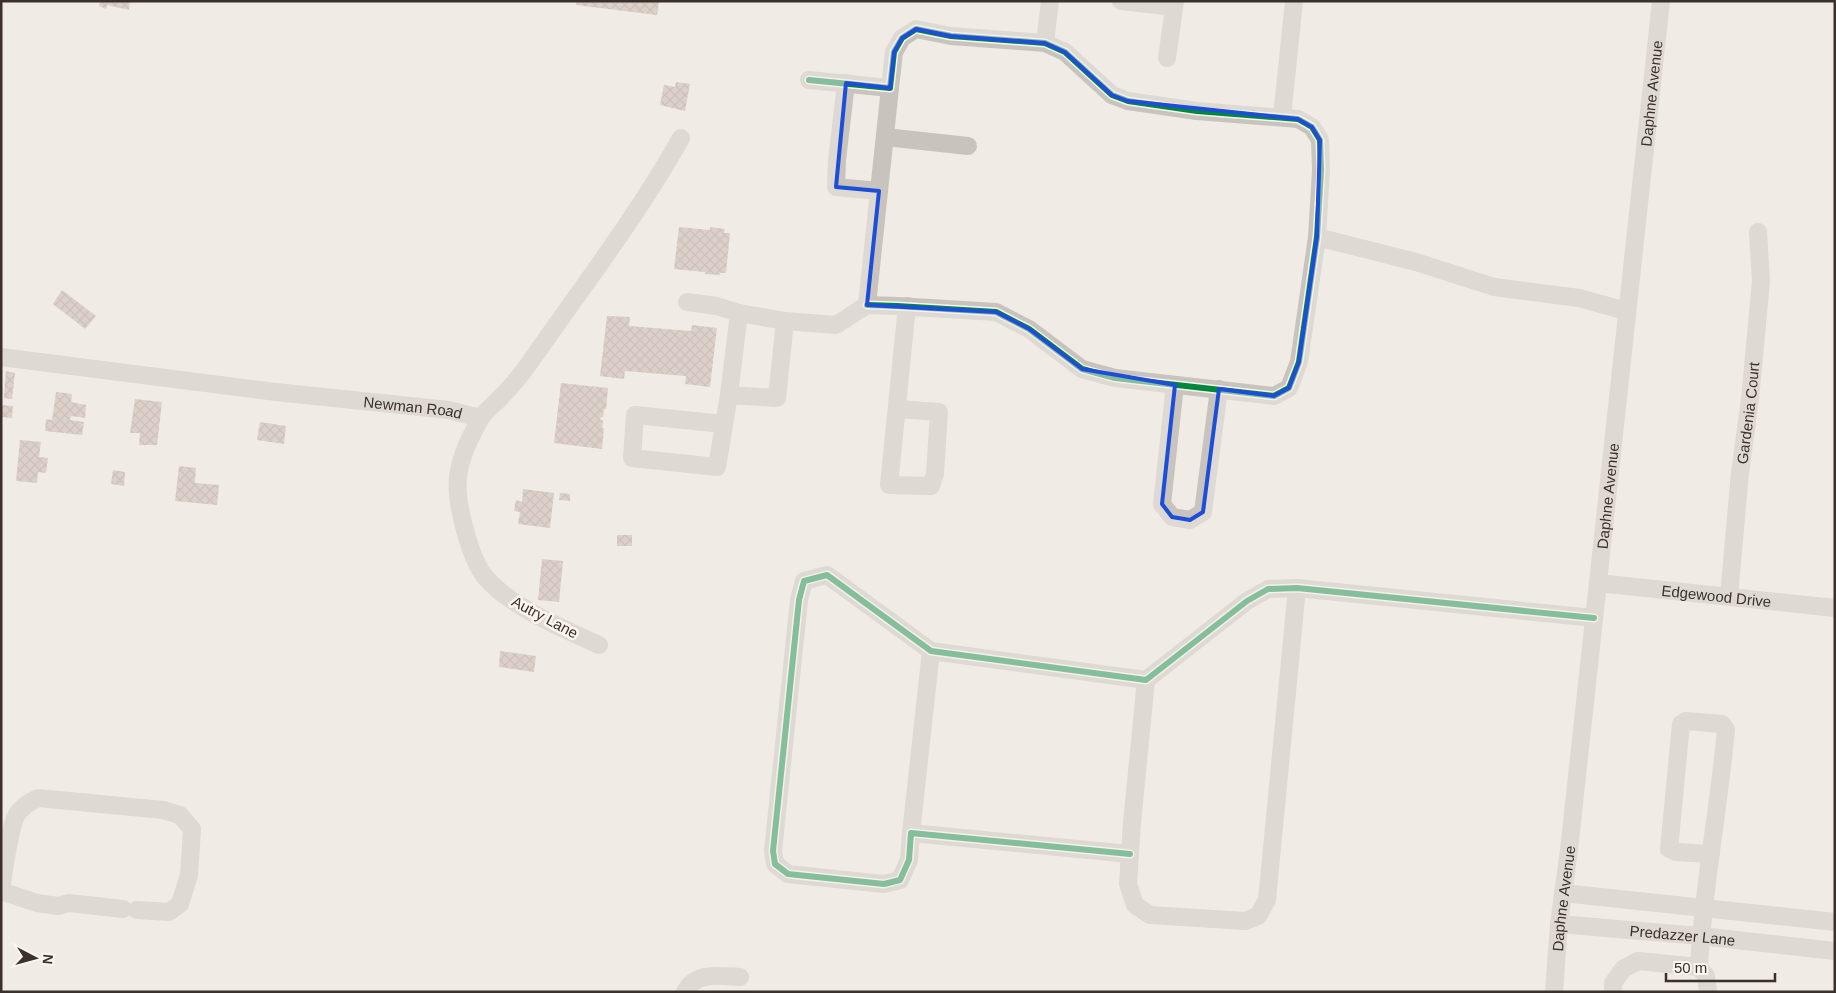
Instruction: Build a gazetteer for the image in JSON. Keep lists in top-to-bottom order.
{
  "streets": {
    "street": [
      "Daphne Avenue",
      "Newman Road",
      "Gardenia Court",
      "Edgewood Drive",
      "Autry Lane",
      "Predazzer Lane"
    ]
  },
  "crossings": [
    ["Daphne Avenue", "Edgewood Drive"],
    ["Daphne Avenue", "Predazzer Lane"],
    ["Newman Road", "Autry Lane"],
    ["Gardenia Court", "Edgewood Drive"]
  ],
  "scale_bar": "50 m",
  "north": "right"
}
